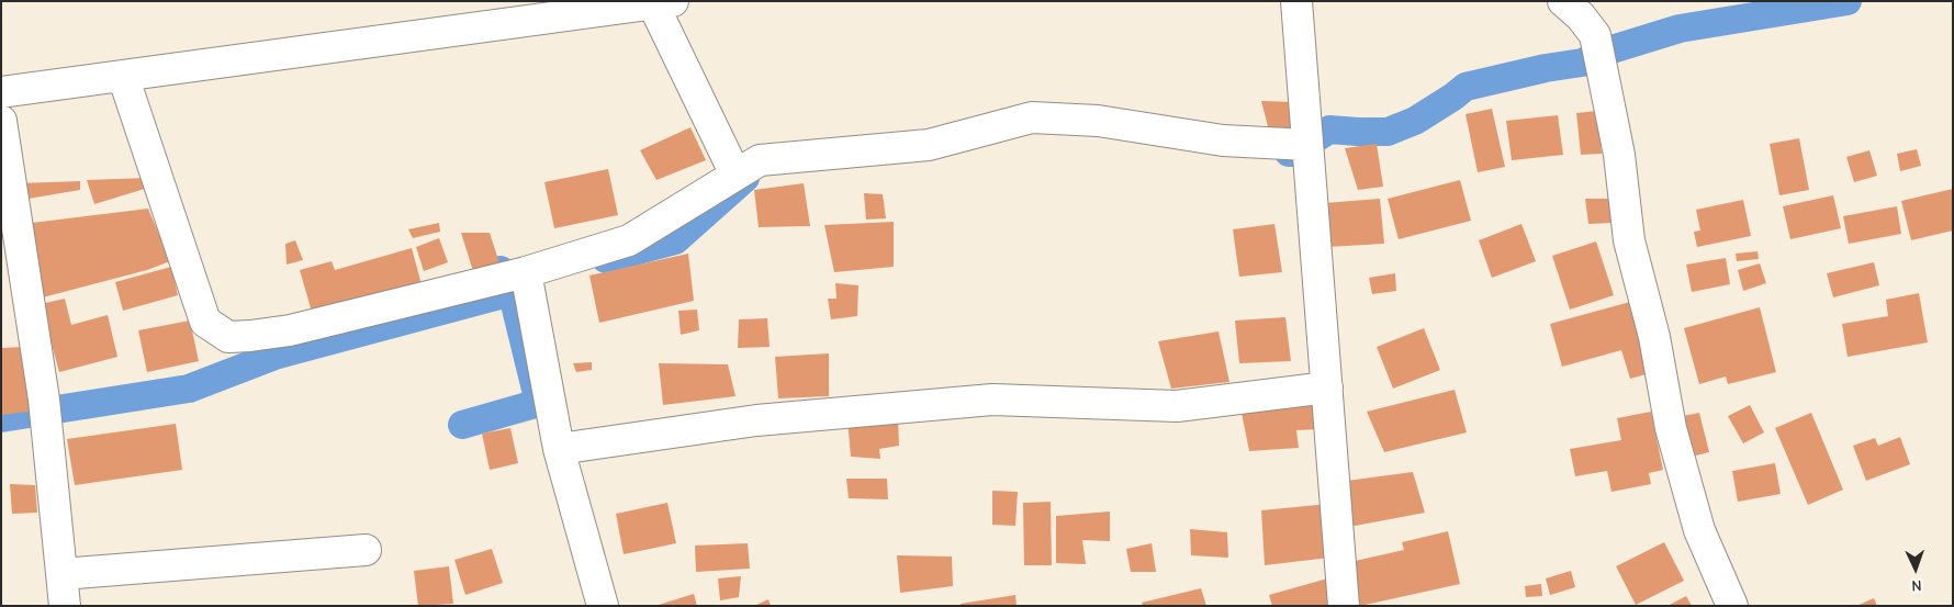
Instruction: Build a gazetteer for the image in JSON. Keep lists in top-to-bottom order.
{
  "north": "bottom"
}
